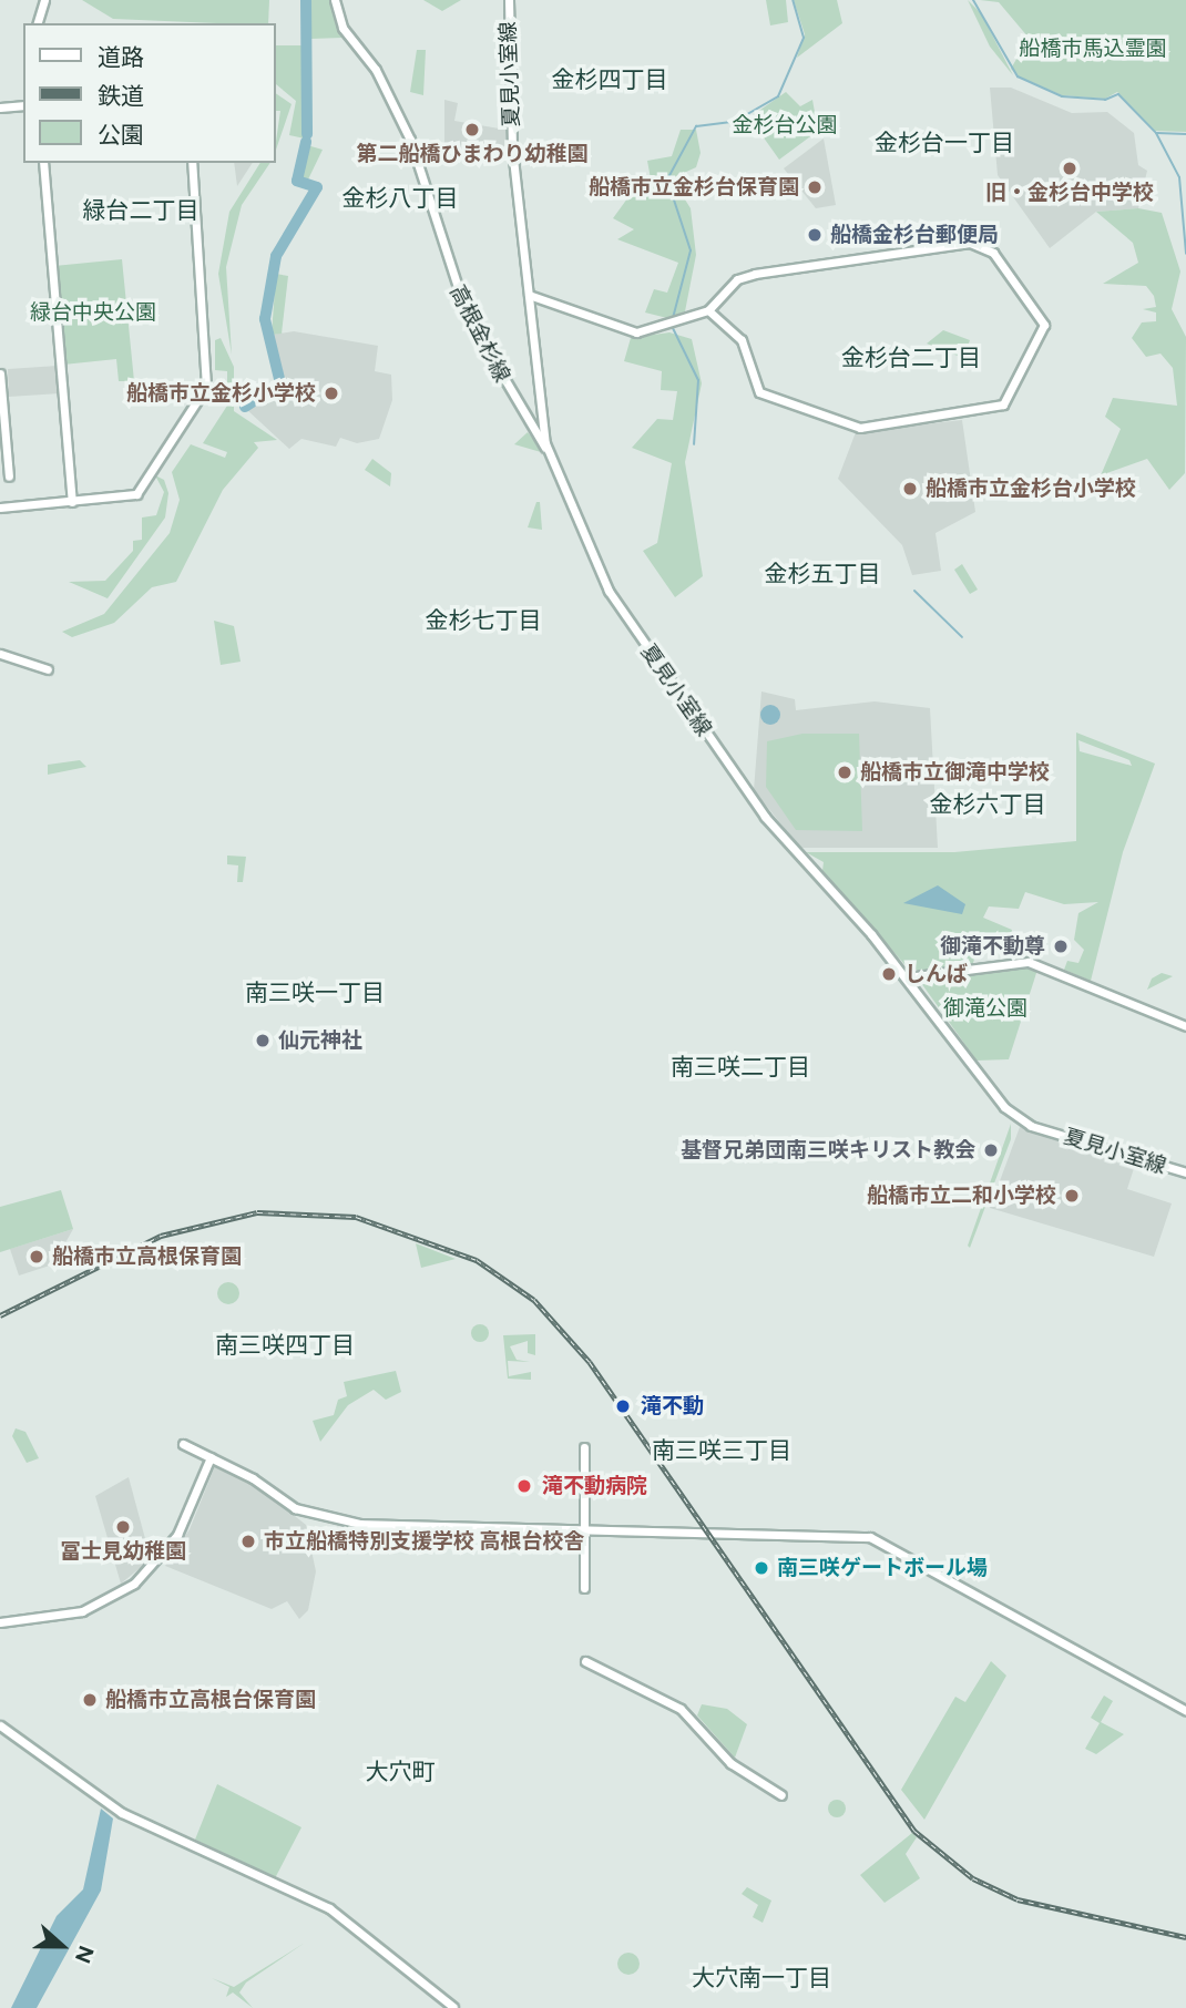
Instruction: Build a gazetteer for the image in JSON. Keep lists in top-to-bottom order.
{
  "streets": {
    "street": ["夏見小室線", "高根金杉線"]
  },
  "crossings": [
    ["夏見小室線", "高根金杉線"]
  ],
  "districts": [
    "金杉四丁目",
    "金杉台一丁目",
    "金杉八丁目",
    "緑台二丁目",
    "金杉台二丁目",
    "金杉五丁目",
    "金杉七丁目",
    "金杉六丁目",
    "南三咲一丁目",
    "南三咲二丁目",
    "南三咲四丁目",
    "南三咲三丁目",
    "大穴町",
    "大穴南一丁目"
  ],
  "parks": [
    "船橋市馬込霊園",
    "金杉台公園",
    "緑台中央公園",
    "御滝公園"
  ],
  "places": [
    "第二船橋ひまわり幼稚園",
    "旧・金杉台中学校",
    "船橋市立金杉台保育園",
    "船橋金杉台郵便局",
    "船橋市立金杉小学校",
    "船橋市立金杉台小学校",
    "船橋市立御滝中学校",
    "御滝不動尊",
    "しんば",
    "仙元神社",
    "基督兄弟団南三咲キリスト教会",
    "船橋市立二和小学校",
    "船橋市立高根保育園",
    "滝不動",
    "滝不動病院",
    "冨士見幼稚園",
    "市立船橋特別支援学校 高根台校舎",
    "南三咲ゲートボール場",
    "船橋市立高根台保育園"
  ],
  "legend": ["道路", "鉄道", "公園"],
  "north": "right"
}
